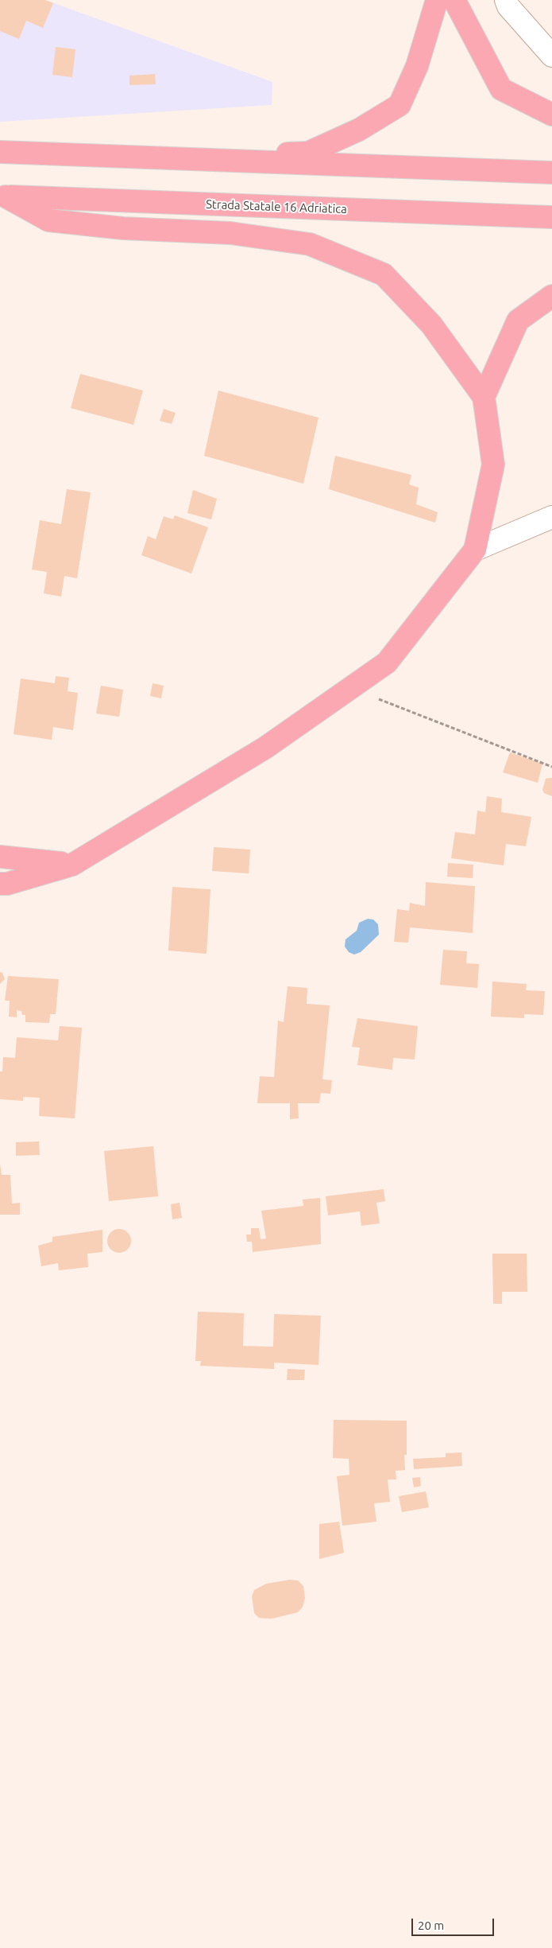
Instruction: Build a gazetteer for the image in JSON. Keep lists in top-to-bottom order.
{
  "streets": {
    "highway": ["Strada Statale 16 Adriatica"]
  },
  "scale_bar": "20 m"
}
